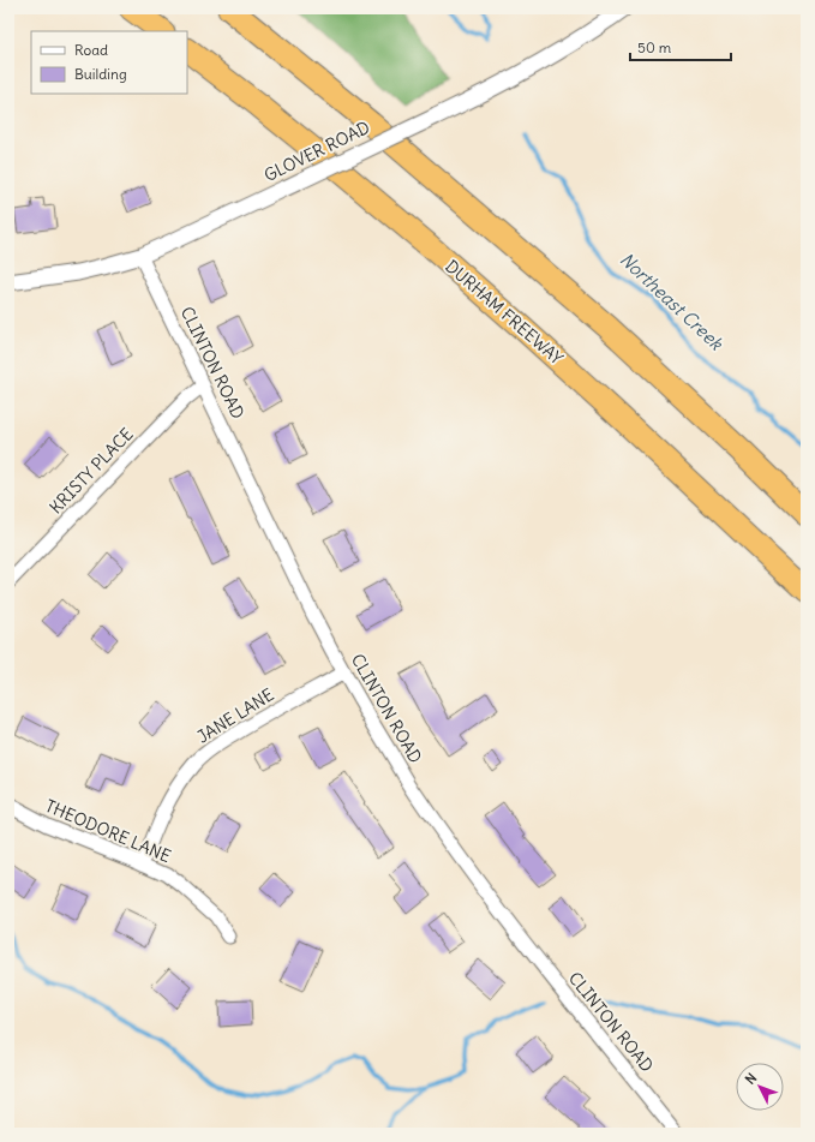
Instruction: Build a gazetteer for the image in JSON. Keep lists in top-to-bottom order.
{
  "streets": {
    "highway": ["DURHAM FREEWAY"],
    "street": [
      "GLOVER ROAD",
      "CLINTON ROAD",
      "KRISTY PLACE",
      "JANE LANE",
      "THEODORE LANE"
    ]
  },
  "crossings": [
    ["GLOVER ROAD", "CLINTON ROAD"],
    ["CLINTON ROAD", "KRISTY PLACE"],
    ["CLINTON ROAD", "JANE LANE"],
    ["JANE LANE", "THEODORE LANE"]
  ],
  "water": ["Northeast Creek"],
  "legend": ["Road", "Building"],
  "scale_bar": "50 m",
  "north": "top left"
}
